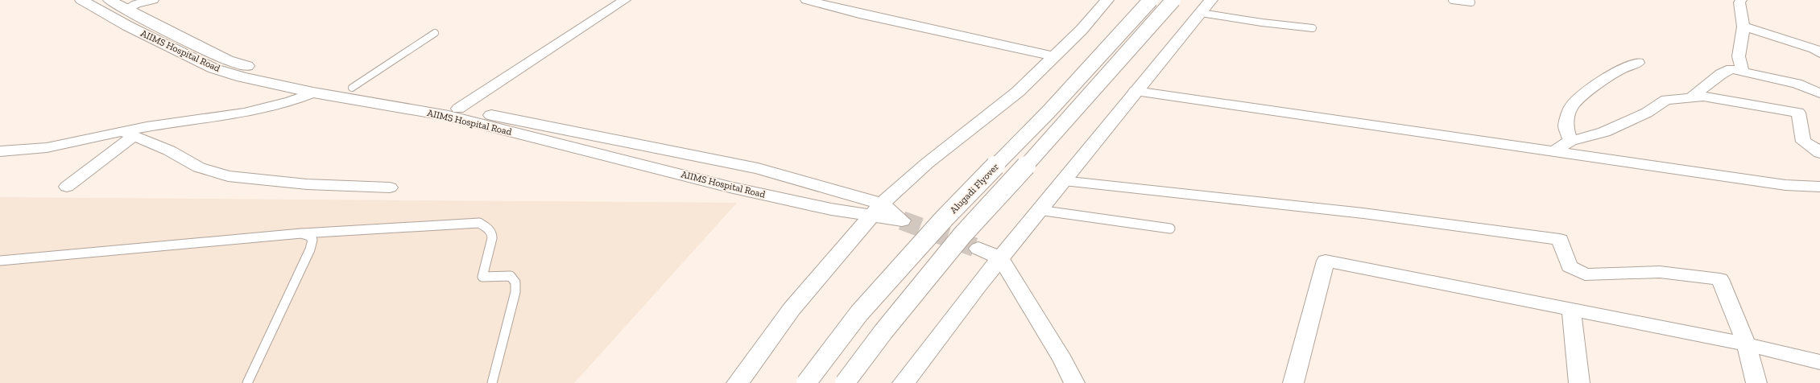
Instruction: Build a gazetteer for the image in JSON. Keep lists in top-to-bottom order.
{
  "streets": {
    "main road": ["AIIMS Hospital Road", "Alugadi Flyover"]
  }
}
